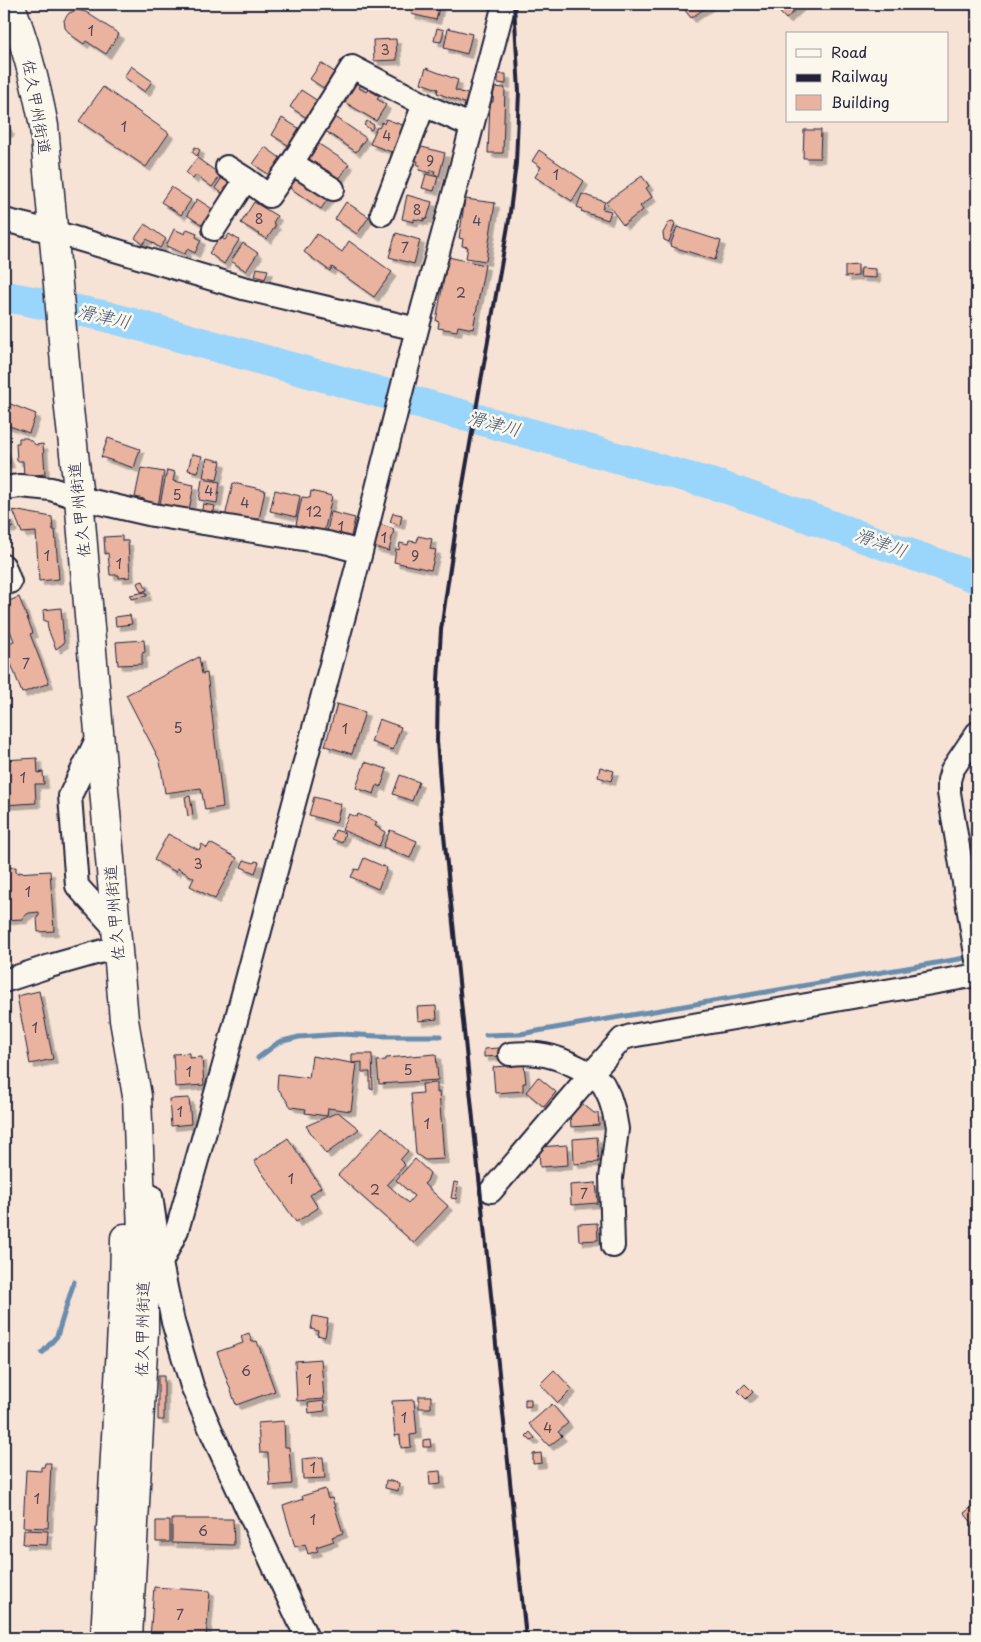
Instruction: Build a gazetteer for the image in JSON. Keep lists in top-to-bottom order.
{
  "streets": {
    "main road": ["佐久甲州街道"]
  },
  "water": ["滑津川"],
  "house_numbers": [
    "1",
    "3",
    "1",
    "4",
    "9",
    "1",
    "8",
    "8",
    "4",
    "7",
    "2",
    "4",
    "5",
    "4",
    "12",
    "1",
    "1",
    "1",
    "9",
    "1",
    "7",
    "5",
    "1",
    "1",
    "3",
    "1",
    "1",
    "5",
    "1",
    "1",
    "1",
    "1",
    "2",
    "7",
    "6",
    "1",
    "1",
    "4",
    "1",
    "1",
    "1",
    "6",
    "7"
  ],
  "legend": ["Road", "Railway", "Building"]
}
